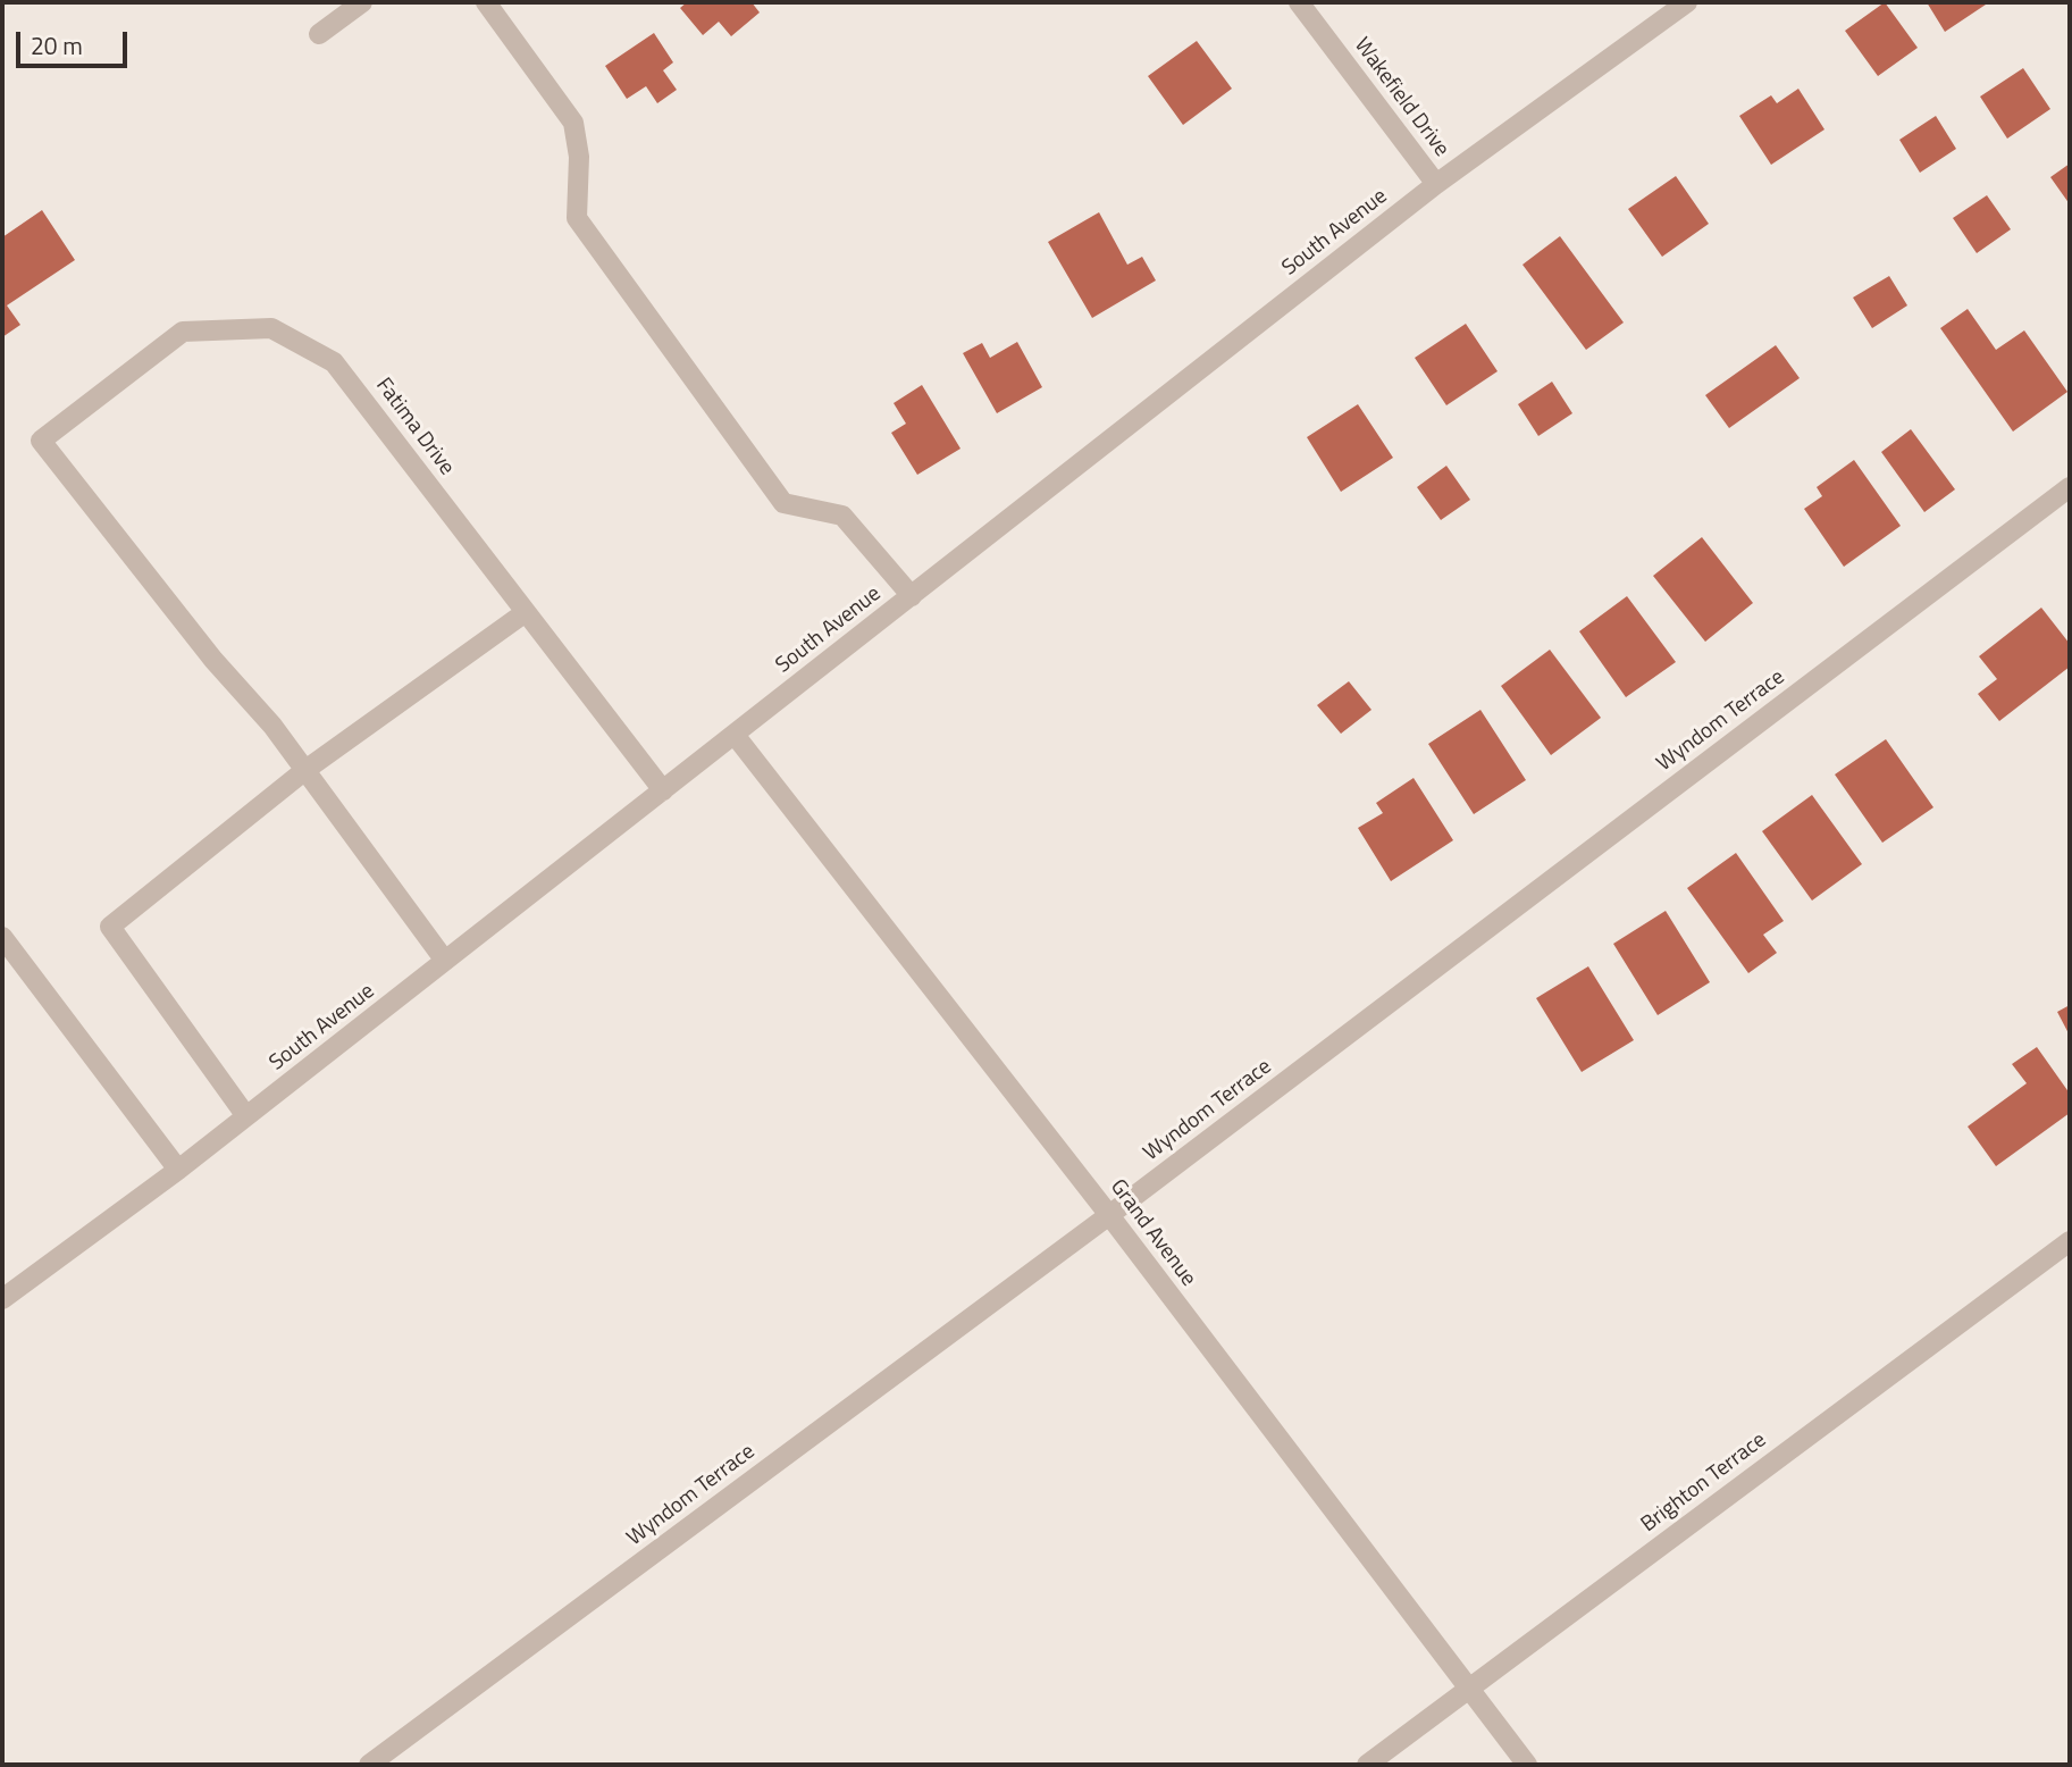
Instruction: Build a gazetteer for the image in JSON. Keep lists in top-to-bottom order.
{
  "streets": {
    "street": [
      "Wakefield Drive",
      "South Avenue",
      "Fatima Drive",
      "Wyndom Terrace",
      "Grand Avenue",
      "Brighton Terrace"
    ]
  },
  "crossings": [
    ["Wakefield Drive", "South Avenue"],
    ["South Avenue", "Fatima Drive"],
    ["South Avenue", "Grand Avenue"],
    ["Wyndom Terrace", "Grand Avenue"],
    ["Grand Avenue", "Brighton Terrace"]
  ],
  "scale_bar": "20 m"
}
